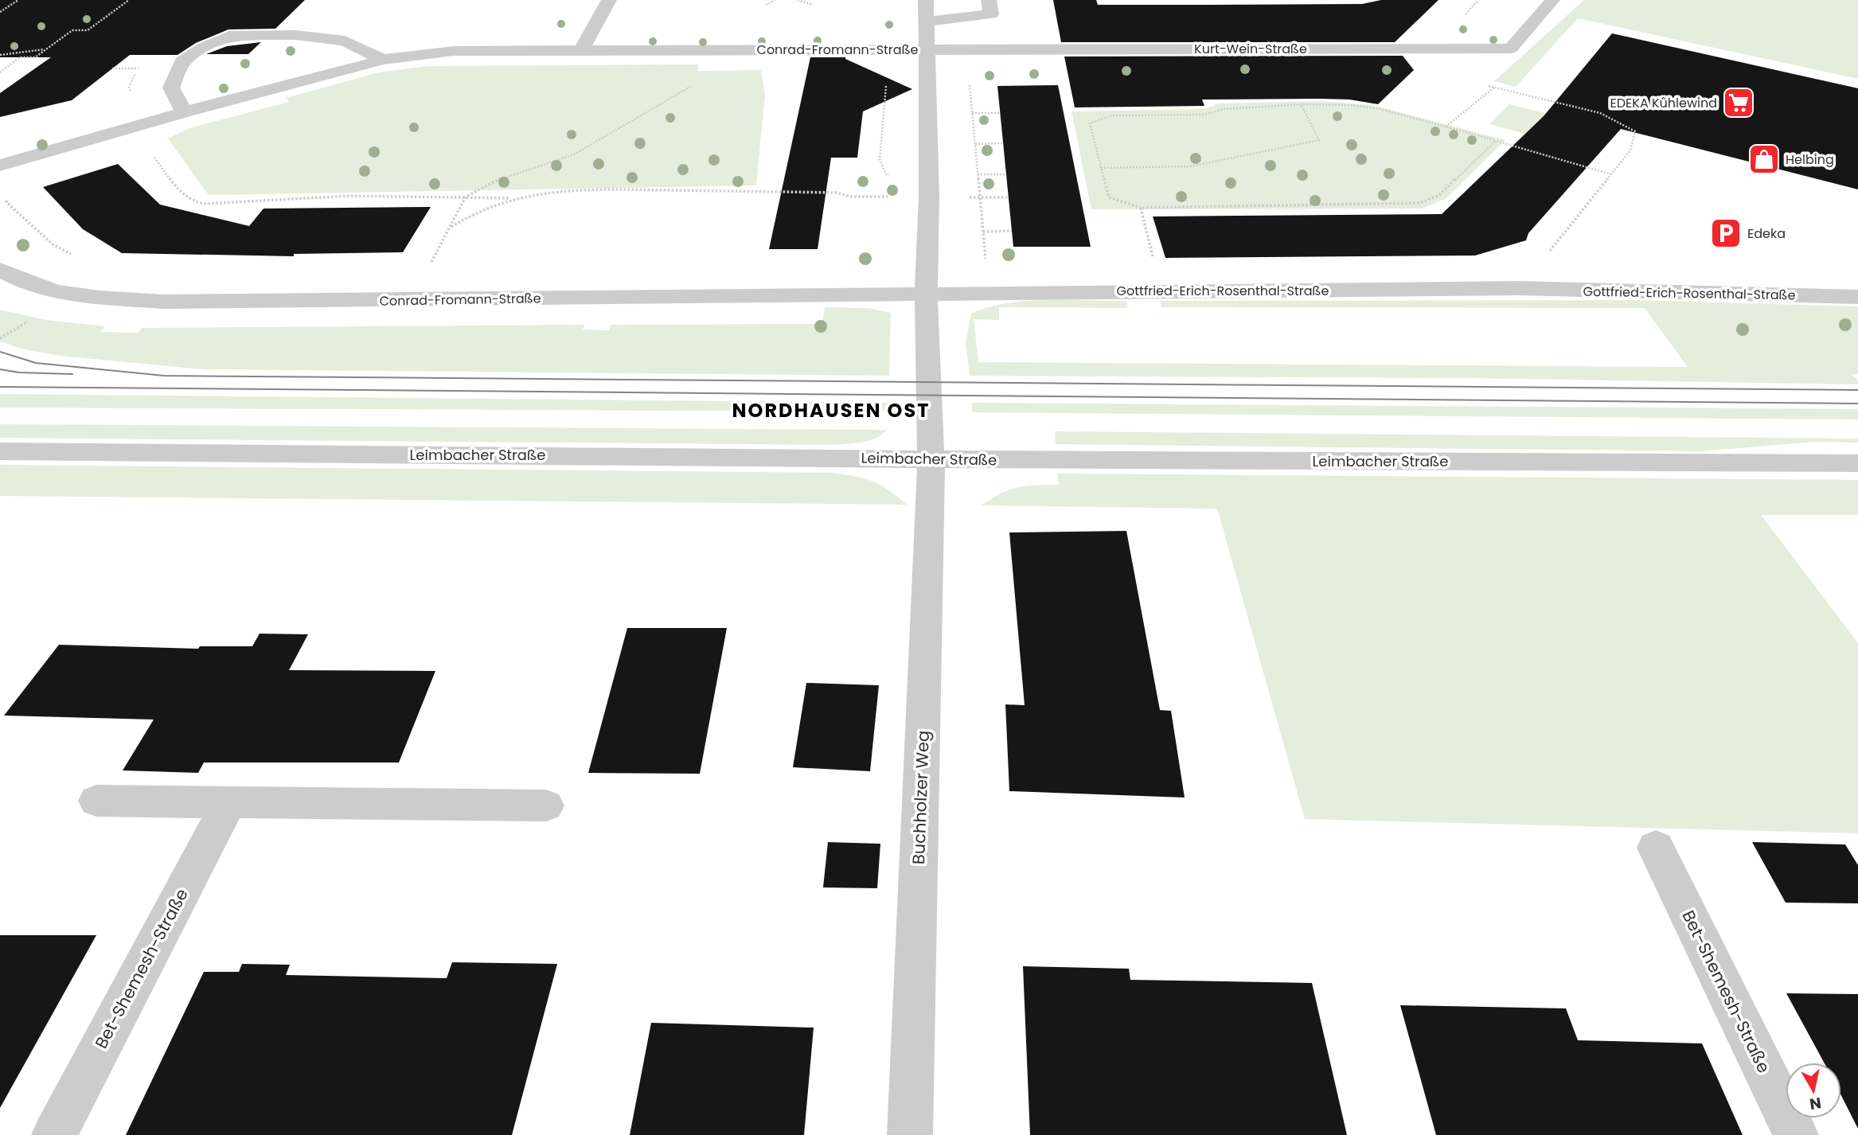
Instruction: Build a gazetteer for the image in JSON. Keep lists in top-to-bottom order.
{
  "streets": {
    "street": [
      "Kurt-Wein-Straße",
      "Conrad-Fromann-Straße",
      "Gottfried-Erich-Rosenthal-Straße",
      "Leimbacher Straße",
      "Buchholzer Weg",
      "Bet-Shemesh-Straße"
    ]
  },
  "crossings": [
    ["Kurt-Wein-Straße", "Conrad-Fromann-Straße"],
    ["Conrad-Fromann-Straße", "Gottfried-Erich-Rosenthal-Straße"],
    ["Conrad-Fromann-Straße", "Leimbacher Straße"],
    ["Conrad-Fromann-Straße", "Buchholzer Weg"],
    ["Leimbacher Straße", "Buchholzer Weg"]
  ],
  "districts": ["NORDHAUSEN OST"],
  "places": {
    "supermarket": ["EDEKA Kühlewind"],
    "shop": ["Helbing"],
    "parking": ["Edeka"]
  },
  "north": "bottom"
}
